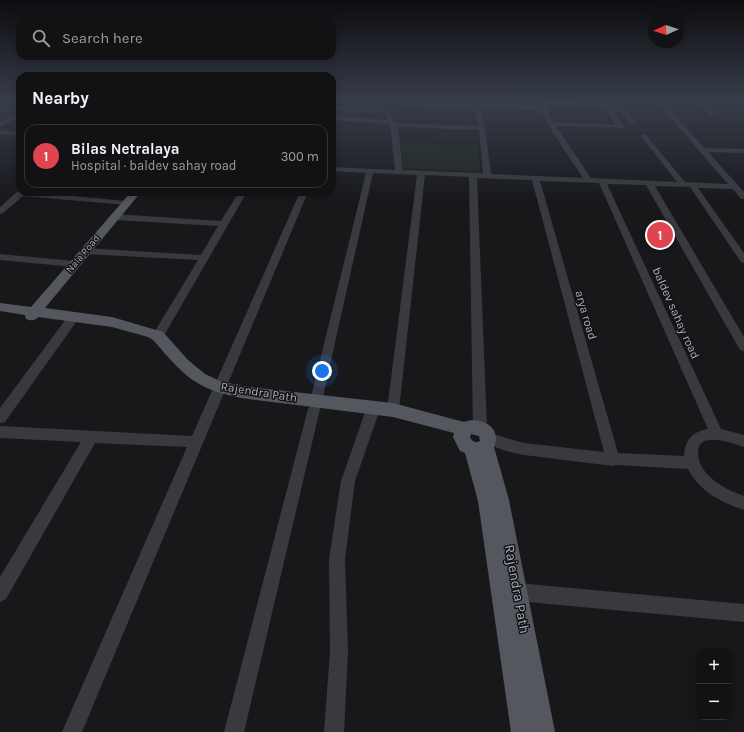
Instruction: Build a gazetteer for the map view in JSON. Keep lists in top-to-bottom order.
{
  "streets": {
    "main road": ["Nala Road", "Rajendra Path"],
    "street": ["baldev sahay road", "arya road"]
  },
  "crossings": [
    ["Nala Road", "Rajendra Path"]
  ],
  "north": "left",
  "page": {
    "search": "Search here",
    "heading": "Nearby",
    "list": [
      {
        "mark": "1",
        "name": "Bilas Netralaya",
        "note": "Hospital · baldev sahay road",
        "value": "300 m"
      }
    ],
    "pins": "1",
    "map_buttons": ["+", "−"]
  }
}
